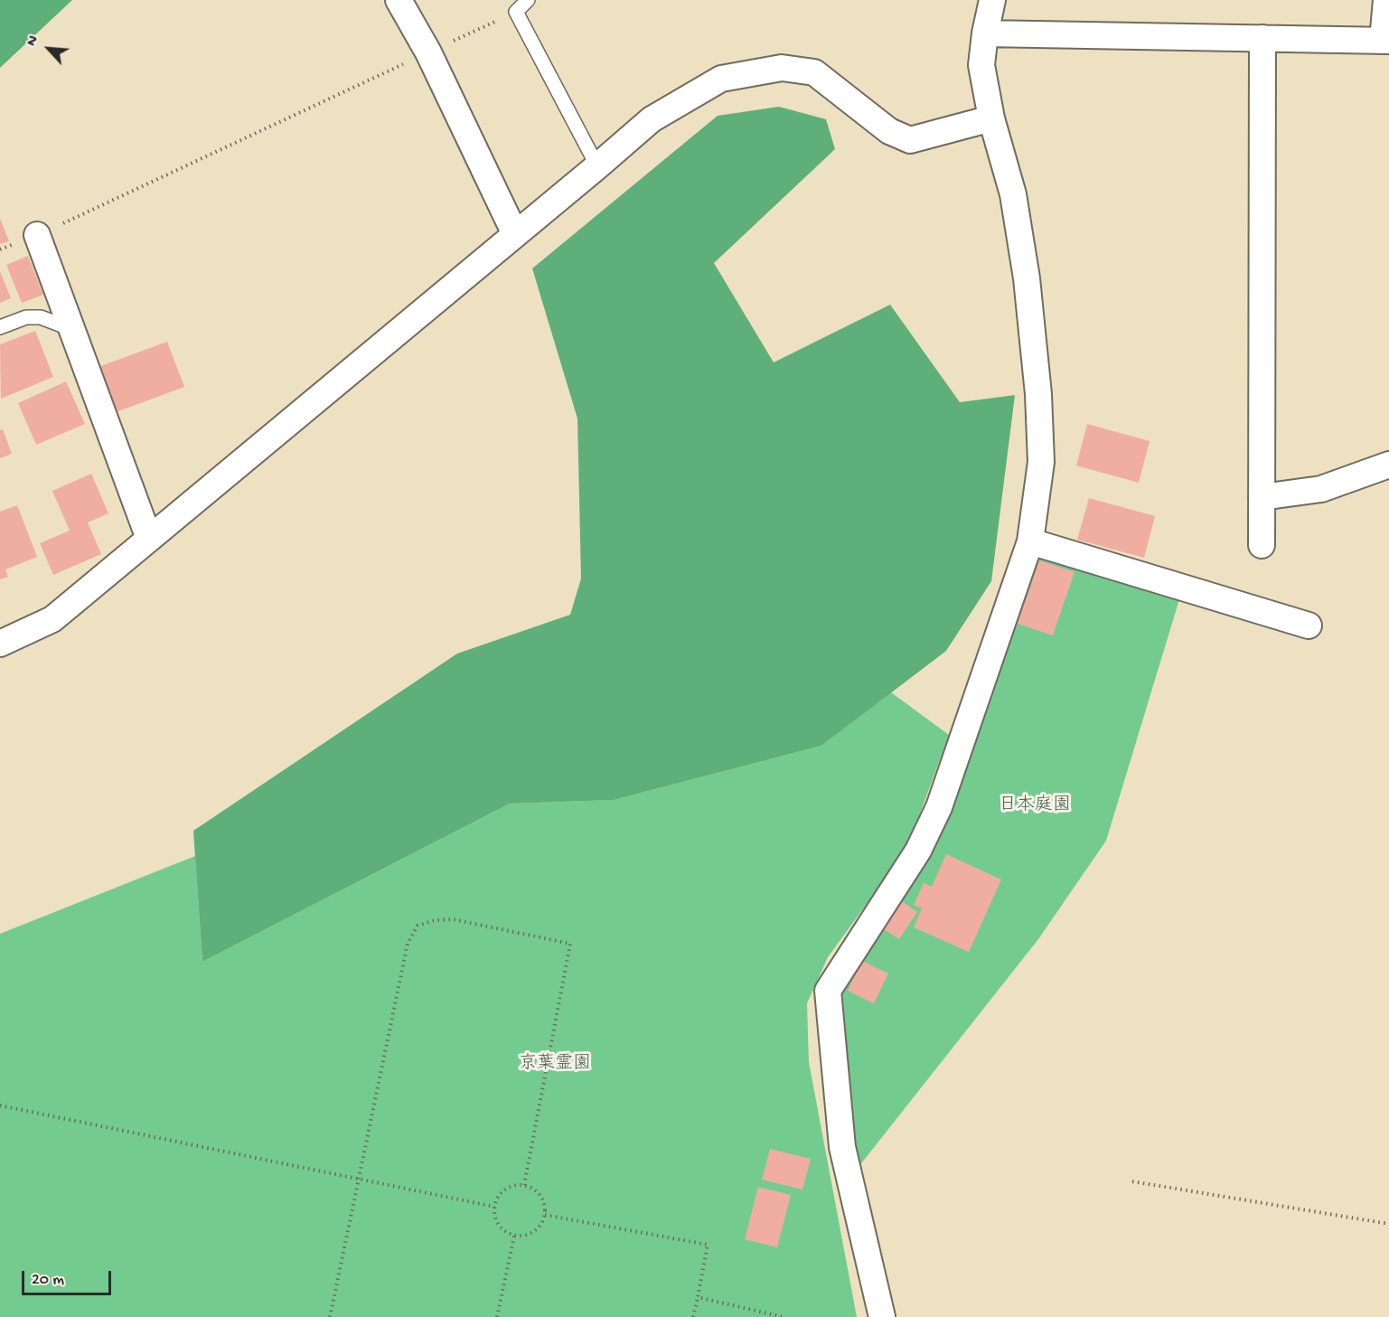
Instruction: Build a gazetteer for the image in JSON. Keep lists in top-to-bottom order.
{
  "parks": ["日本庭園", "京葉霊園"],
  "scale_bar": "20 m",
  "north": "top left"
}
